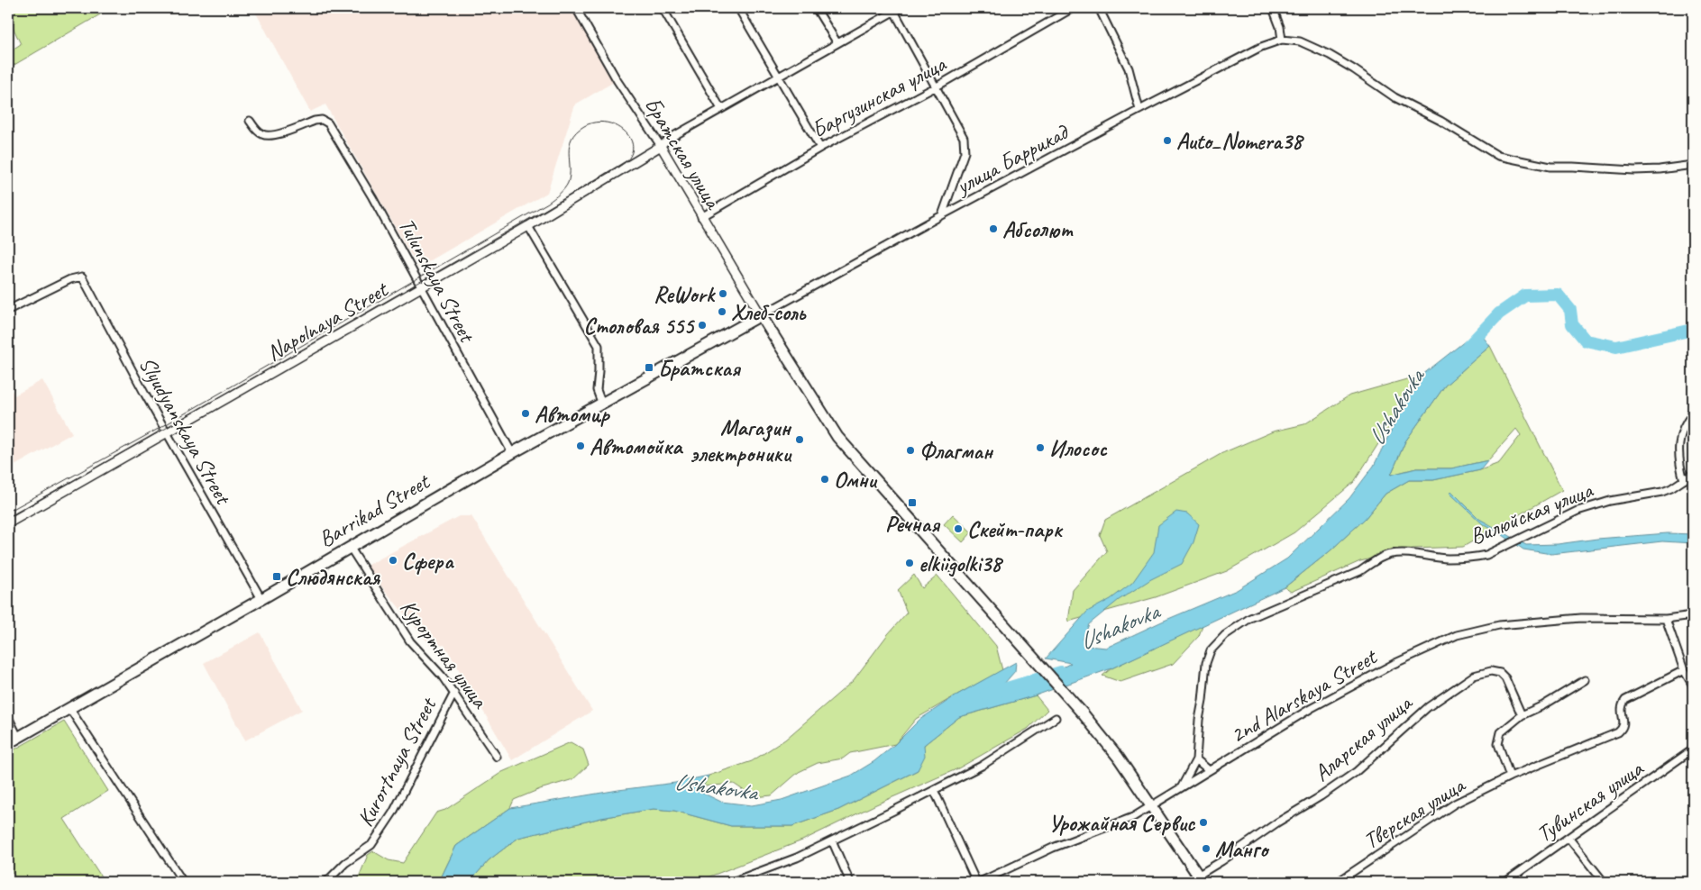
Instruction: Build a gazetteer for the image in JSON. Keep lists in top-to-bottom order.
{
  "streets": {
    "main road": ["Barrikad Street"],
    "street": [
      "Баргузинская улица",
      "Братская улица",
      "улица Баррикад",
      "Tulunskaya Street",
      "Napolnaya Street",
      "Slyudyanskaya Street",
      "Вилюйская улица",
      "Курортная улица",
      "2nd Alarskaya Street",
      "Аларская улица",
      "Kurortnaya Street",
      "Тувинская улица",
      "Тверская улица"
    ]
  },
  "crossings": [
    ["Баргузинская улица", "Братская улица"],
    ["Братская улица", "улица Баррикад"],
    ["Братская улица", "Napolnaya Street"],
    ["Братская улица", "Barrikad Street"],
    ["улица Баррикад", "Barrikad Street"],
    ["Tulunskaya Street", "Napolnaya Street"],
    ["Tulunskaya Street", "Barrikad Street"],
    ["Napolnaya Street", "Slyudyanskaya Street"],
    ["Slyudyanskaya Street", "Barrikad Street"],
    ["Barrikad Street", "Курортная улица"],
    ["Курортная улица", "Kurortnaya Street"]
  ],
  "water": ["Ushakovka"],
  "places": {
    "other": [
      "Auto_Nomera38",
      "Абсолют",
      "ReWork",
      "Хлеб-соль",
      "Столовая 555",
      "Автомир",
      "Магазин электроники",
      "Автомойка",
      "Илосос",
      "Флагман",
      "Омни",
      "Скейт-парк",
      "Сфера",
      "elkiigolki38",
      "Урожайная Сервис",
      "Манго"
    ],
    "transit": ["Братская", "Речная", "Слюдянская"]
  }
}
